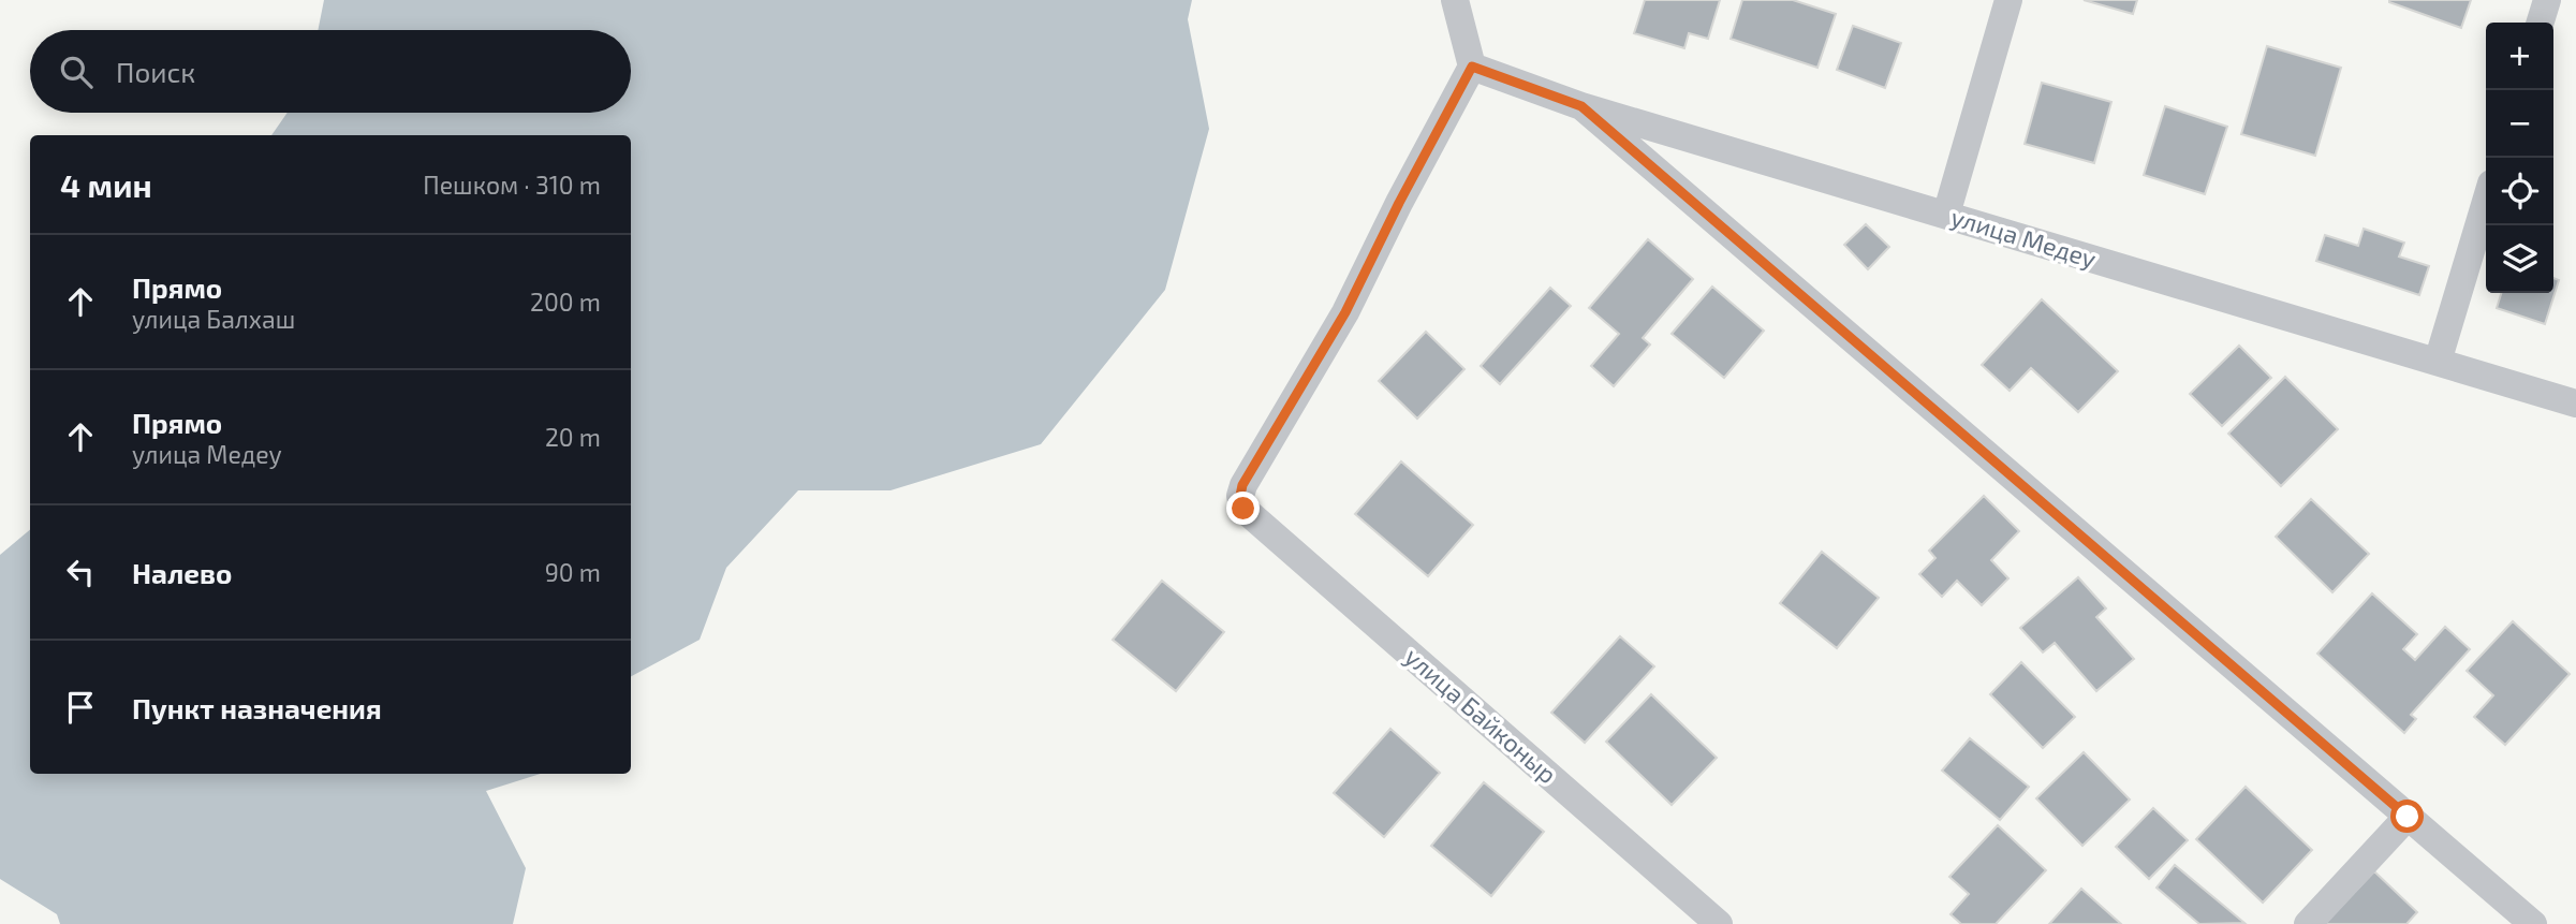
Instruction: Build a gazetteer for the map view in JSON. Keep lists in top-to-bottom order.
{
  "streets": {
    "street": ["улица Медеу", "улица Байконыр"]
  },
  "crossings": [
    ["улица Медеу", "улица Байконыр"]
  ],
  "page": {
    "map_buttons": ["+", "−"],
    "search": "Поиск",
    "heading": ["4 мин", "Пешком · 310 m"],
    "list": [
      ["Прямо", "улица Балхаш", "200 m"],
      ["Прямо", "улица Медеу", "20 m"],
      ["Налево", "90 m"],
      "Пункт назначения"
    ]
  }
}
